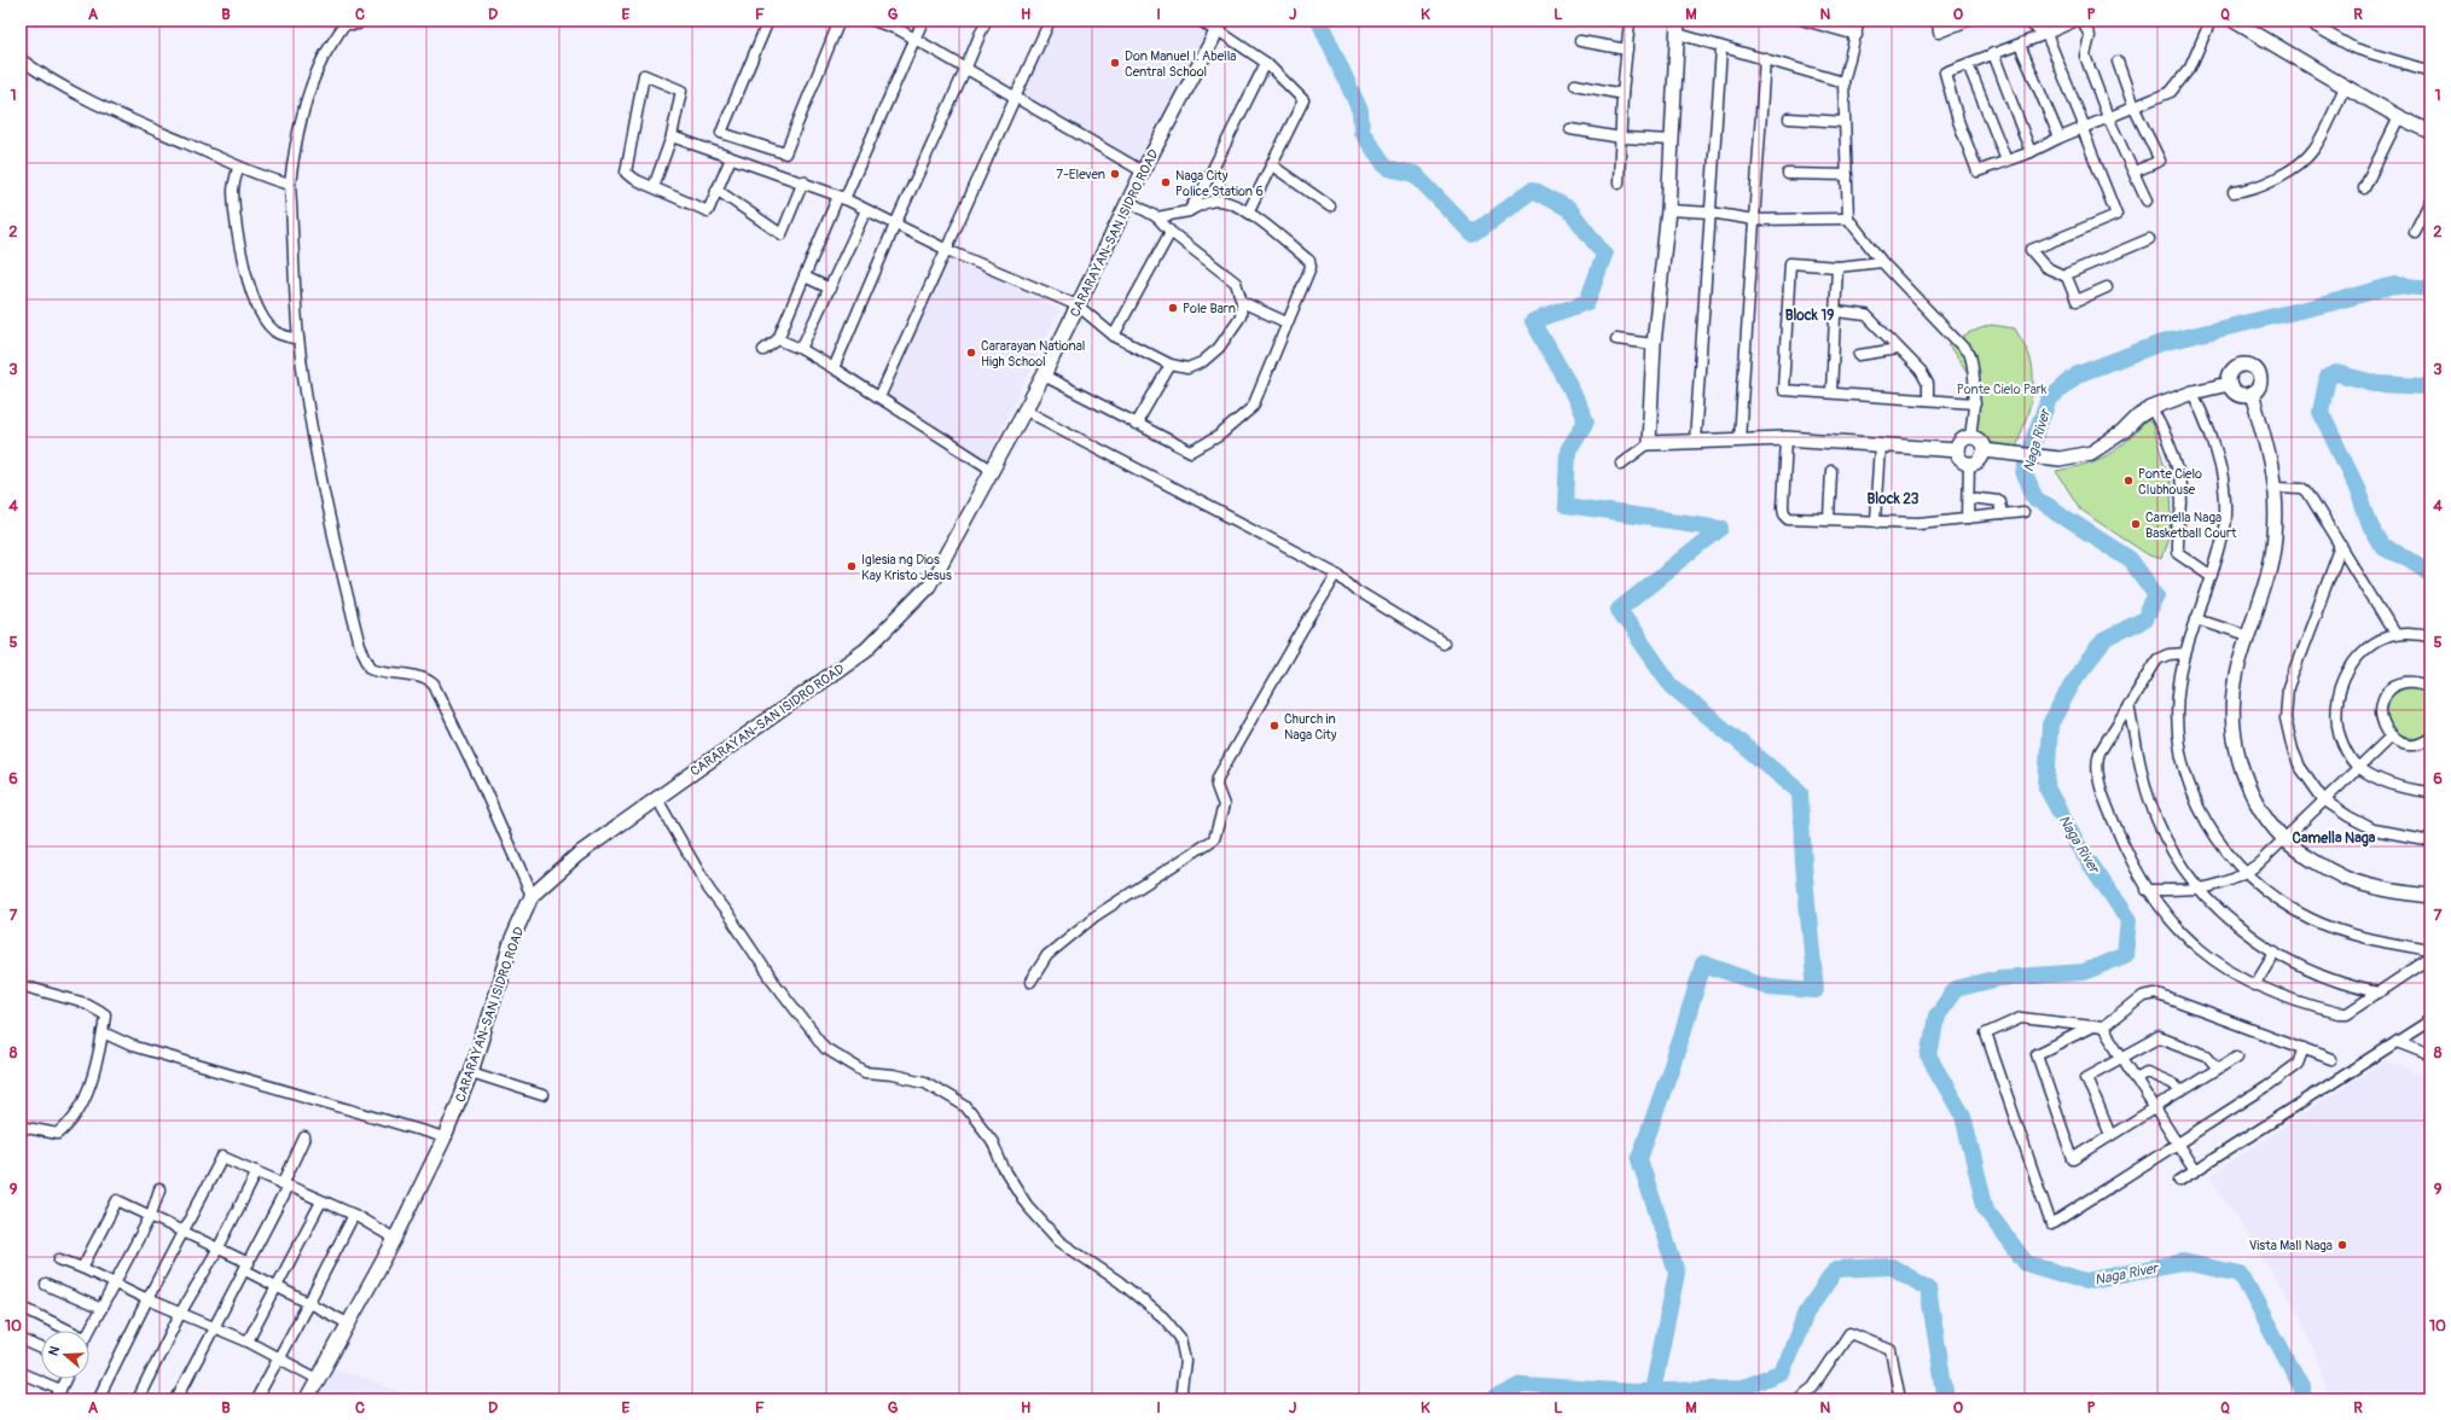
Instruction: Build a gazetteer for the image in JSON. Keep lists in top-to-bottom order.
{
  "streets": {
    "main road": ["CARARAYAN-SAN ISIDRO ROAD"]
  },
  "districts": ["Block 19", "Block 23", "Camella Naga"],
  "water": ["Naga River"],
  "parks": ["Ponte Cielo Park"],
  "places": [
    "Don Manuel I. Abella Central School",
    "7-Eleven",
    "Naga City Police Station 6",
    "Pole Barn",
    "Cararayan National High School",
    "Ponte Cielo Clubhouse",
    "Camella Naga Basketball Court",
    "Iglesia ng Dios Kay Kristo Jesus",
    "Church in Naga City",
    "Vista Mall Naga"
  ],
  "north": "left",
  "grid": {
    "columns": [
      "A",
      "B",
      "C",
      "D",
      "E",
      "F",
      "G",
      "H",
      "I",
      "J",
      "K",
      "L",
      "M",
      "N",
      "O",
      "P",
      "Q",
      "R"
    ],
    "rows": [
      "1",
      "2",
      "3",
      "4",
      "5",
      "6",
      "7",
      "8",
      "9",
      "10"
    ]
  }
}
